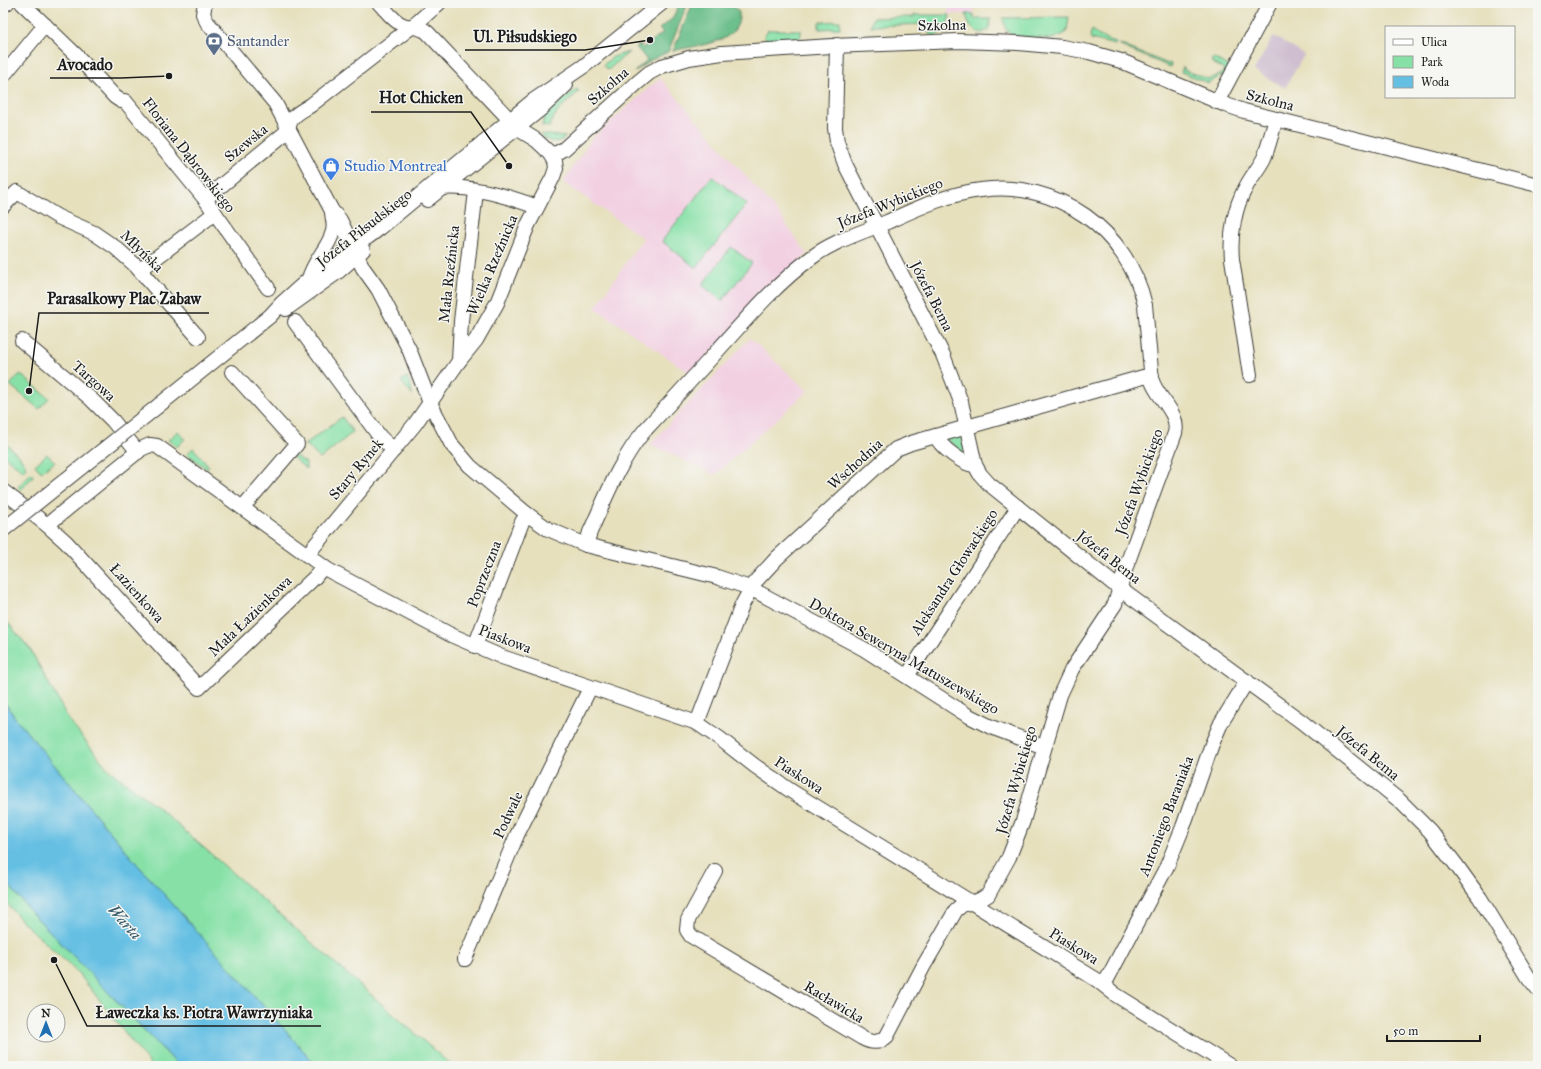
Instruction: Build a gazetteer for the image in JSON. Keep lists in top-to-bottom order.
{
  "streets": {
    "street": [
      "Szkolna",
      "Szewska",
      "Floriana Dąbrowskiego",
      "Józefa Wybickiego",
      "Józefa Piłsudskiego",
      "Młyńska",
      "Wielka Rzeźnicka",
      "Mała Rzeźnicka",
      "Józefa Bema",
      "Targowa",
      "Wschodnia",
      "Stary Rynek",
      "Aleksandra Głowackiego",
      "Poprzeczna",
      "Łazienkowa",
      "Mała Łazienkowa",
      "Piaskowa",
      "Doktora Seweryna Matuszewskiego",
      "Podwale",
      "Antoniego Baraniaka",
      "Racławicka"
    ]
  },
  "crossings": [
    ["Szkolna", "Wielka Rzeźnicka"],
    ["Szkolna", "Józefa Bema"],
    ["Szewska", "Floriana Dąbrowskiego"],
    ["Szewska", "Doktora Seweryna Matuszewskiego"],
    ["Józefa Wybickiego", "Józefa Bema"],
    ["Józefa Wybickiego", "Wschodnia"],
    ["Józefa Wybickiego", "Piaskowa"],
    ["Józefa Wybickiego", "Doktora Seweryna Matuszewskiego"],
    ["Józefa Wybickiego", "Racławicka"],
    ["Józefa Piłsudskiego", "Doktora Seweryna Matuszewskiego"],
    ["Wielka Rzeźnicka", "Mała Rzeźnicka"],
    ["Wielka Rzeźnicka", "Stary Rynek"],
    ["Wielka Rzeźnicka", "Doktora Seweryna Matuszewskiego"],
    ["Józefa Bema", "Wschodnia"],
    ["Józefa Bema", "Aleksandra Głowackiego"],
    ["Józefa Bema", "Antoniego Baraniaka"],
    ["Wschodnia", "Piaskowa"],
    ["Wschodnia", "Doktora Seweryna Matuszewskiego"],
    ["Stary Rynek", "Doktora Seweryna Matuszewskiego"],
    ["Aleksandra Głowackiego", "Doktora Seweryna Matuszewskiego"],
    ["Poprzeczna", "Piaskowa"],
    ["Poprzeczna", "Doktora Seweryna Matuszewskiego"],
    ["Łazienkowa", "Mała Łazienkowa"],
    ["Mała Łazienkowa", "Piaskowa"],
    ["Piaskowa", "Podwale"],
    ["Piaskowa", "Antoniego Baraniaka"],
    ["Piaskowa", "Racławicka"]
  ],
  "water": ["Warta"],
  "places": {
    "other": [
      "Ul. Piłsudskiego",
      "Avocado",
      "Hot Chicken",
      "Parasalkowy Plac Zabaw",
      "Ławeczka ks. Piotra Wawrzyniaka"
    ],
    "bank": ["Santander"],
    "shop": ["Studio Montreal"]
  },
  "legend": ["Ulica", "Park", "Woda"],
  "scale_bar": "50 m",
  "north": "top"
}
